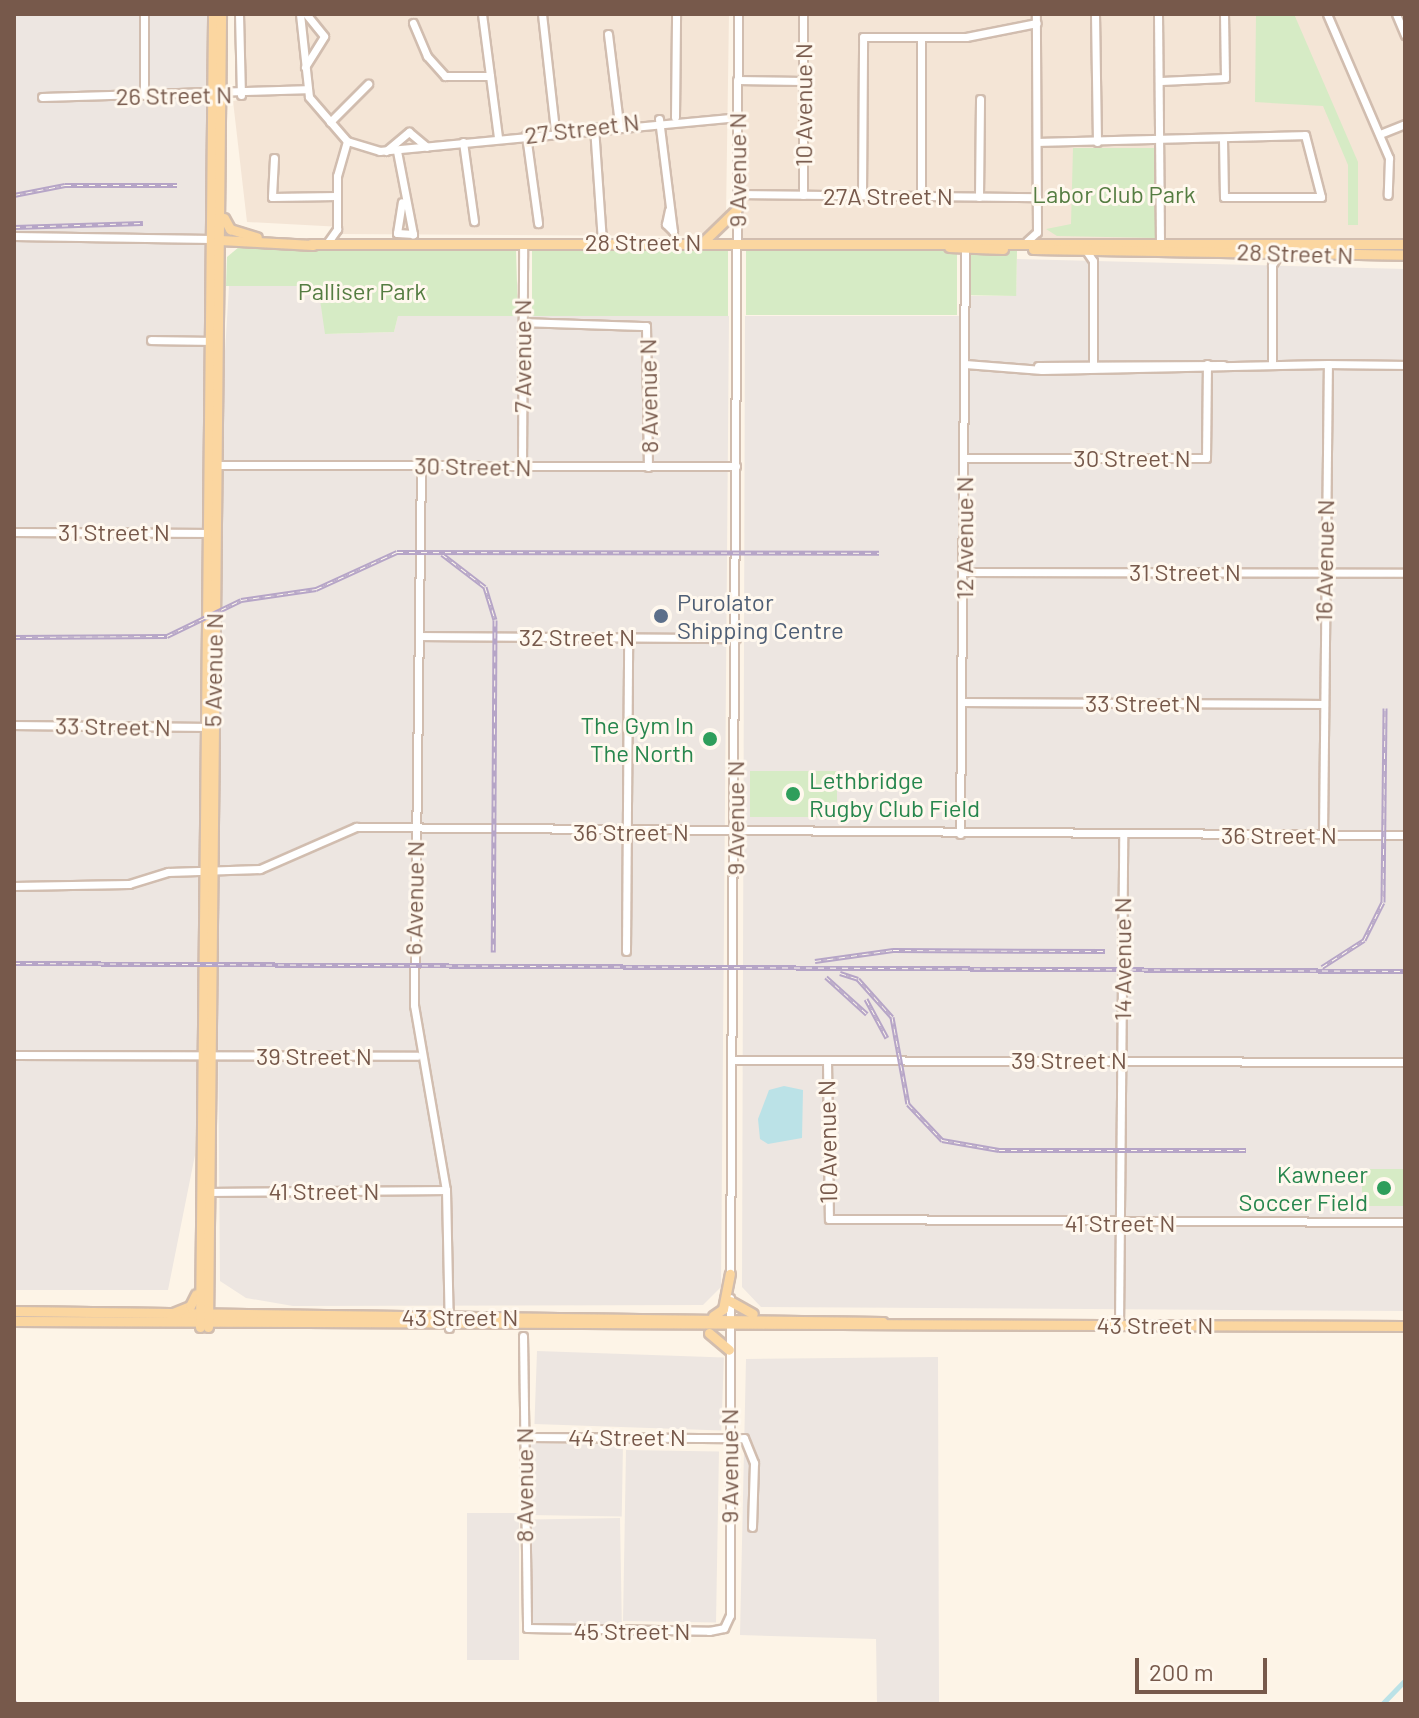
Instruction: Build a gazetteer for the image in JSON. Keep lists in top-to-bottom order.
{
  "streets": {
    "main road": ["28 Street N", "5 Avenue N", "43 Street N"],
    "street": [
      "26 Street N",
      "10 Avenue N",
      "27 Street N",
      "9 Avenue N",
      "27A Street N",
      "7 Avenue N",
      "8 Avenue N",
      "30 Street N",
      "31 Street N",
      "12 Avenue N",
      "16 Avenue N",
      "32 Street N",
      "33 Street N",
      "36 Street N",
      "6 Avenue N",
      "14 Avenue N",
      "39 Street N",
      "41 Street N",
      "44 Street N",
      "45 Street N"
    ]
  },
  "crossings": [
    ["26 Street N", "5 Avenue N"],
    ["10 Avenue N", "27A Street N"],
    ["10 Avenue N", "39 Street N"],
    ["10 Avenue N", "41 Street N"],
    ["27 Street N", "9 Avenue N"],
    ["9 Avenue N", "27A Street N"],
    ["9 Avenue N", "28 Street N"],
    ["9 Avenue N", "30 Street N"],
    ["9 Avenue N", "32 Street N"],
    ["9 Avenue N", "36 Street N"],
    ["9 Avenue N", "39 Street N"],
    ["9 Avenue N", "43 Street N"],
    ["9 Avenue N", "44 Street N"],
    ["9 Avenue N", "45 Street N"],
    ["28 Street N", "7 Avenue N"],
    ["28 Street N", "12 Avenue N"],
    ["28 Street N", "5 Avenue N"],
    ["7 Avenue N", "8 Avenue N"],
    ["7 Avenue N", "30 Street N"],
    ["8 Avenue N", "30 Street N"],
    ["8 Avenue N", "44 Street N"],
    ["8 Avenue N", "45 Street N"],
    ["30 Street N", "12 Avenue N"],
    ["30 Street N", "5 Avenue N"],
    ["30 Street N", "6 Avenue N"],
    ["31 Street N", "12 Avenue N"],
    ["31 Street N", "16 Avenue N"],
    ["31 Street N", "5 Avenue N"],
    ["12 Avenue N", "33 Street N"],
    ["12 Avenue N", "36 Street N"],
    ["16 Avenue N", "33 Street N"],
    ["16 Avenue N", "36 Street N"],
    ["32 Street N", "6 Avenue N"],
    ["5 Avenue N", "33 Street N"],
    ["5 Avenue N", "36 Street N"],
    ["5 Avenue N", "39 Street N"],
    ["5 Avenue N", "41 Street N"],
    ["5 Avenue N", "43 Street N"],
    ["36 Street N", "6 Avenue N"],
    ["36 Street N", "14 Avenue N"],
    ["6 Avenue N", "39 Street N"],
    ["6 Avenue N", "41 Street N"],
    ["6 Avenue N", "43 Street N"],
    ["14 Avenue N", "39 Street N"],
    ["14 Avenue N", "41 Street N"],
    ["14 Avenue N", "43 Street N"]
  ],
  "parks": ["Labor Club Park", "Palliser Park"],
  "places": [
    "Purolator Shipping Centre",
    "The Gym In The North",
    "Lethbridge Rugby Club Field",
    "Kawneer Soccer Field"
  ],
  "scale_bar": "200 m"
}
